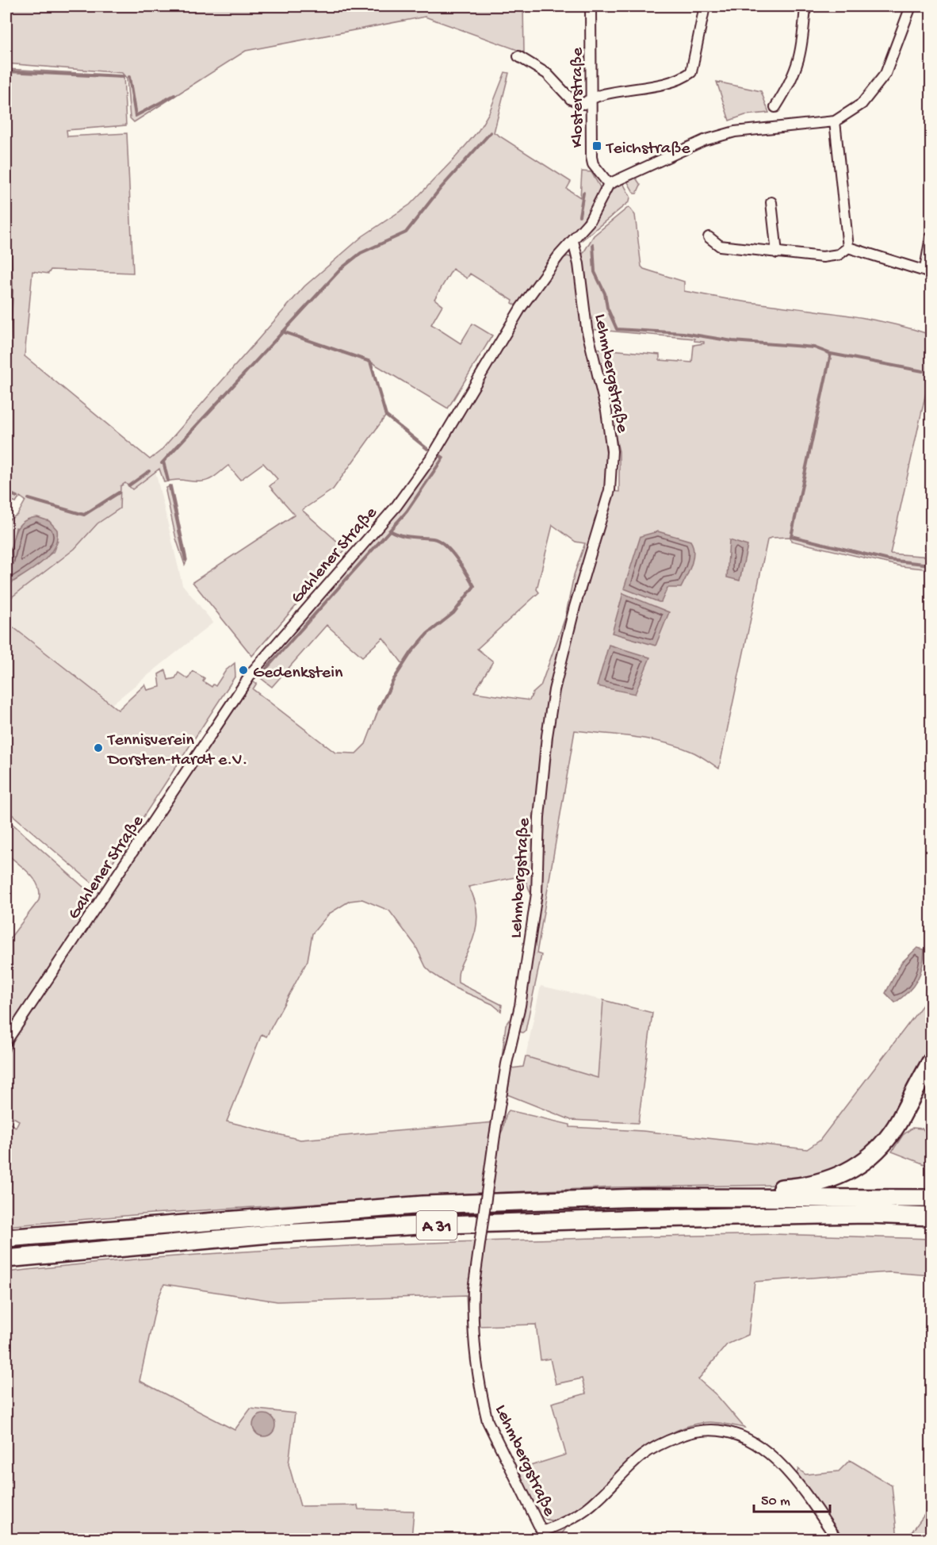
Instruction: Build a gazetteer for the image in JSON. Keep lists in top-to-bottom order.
{
  "streets": {
    "highway": ["A 31"],
    "street": ["Klosterstraße", "Lehmbergstraße", "Gahlener Straße"]
  },
  "crossings": [
    ["Klosterstraße", "Gahlener Straße"],
    ["Lehmbergstraße", "Gahlener Straße"]
  ],
  "places": {
    "transit": ["Teichstraße"],
    "other": ["Gedenkstein", "Tennisverein Dorsten-Hardt e.V."]
  },
  "scale_bar": "50 m"
}
